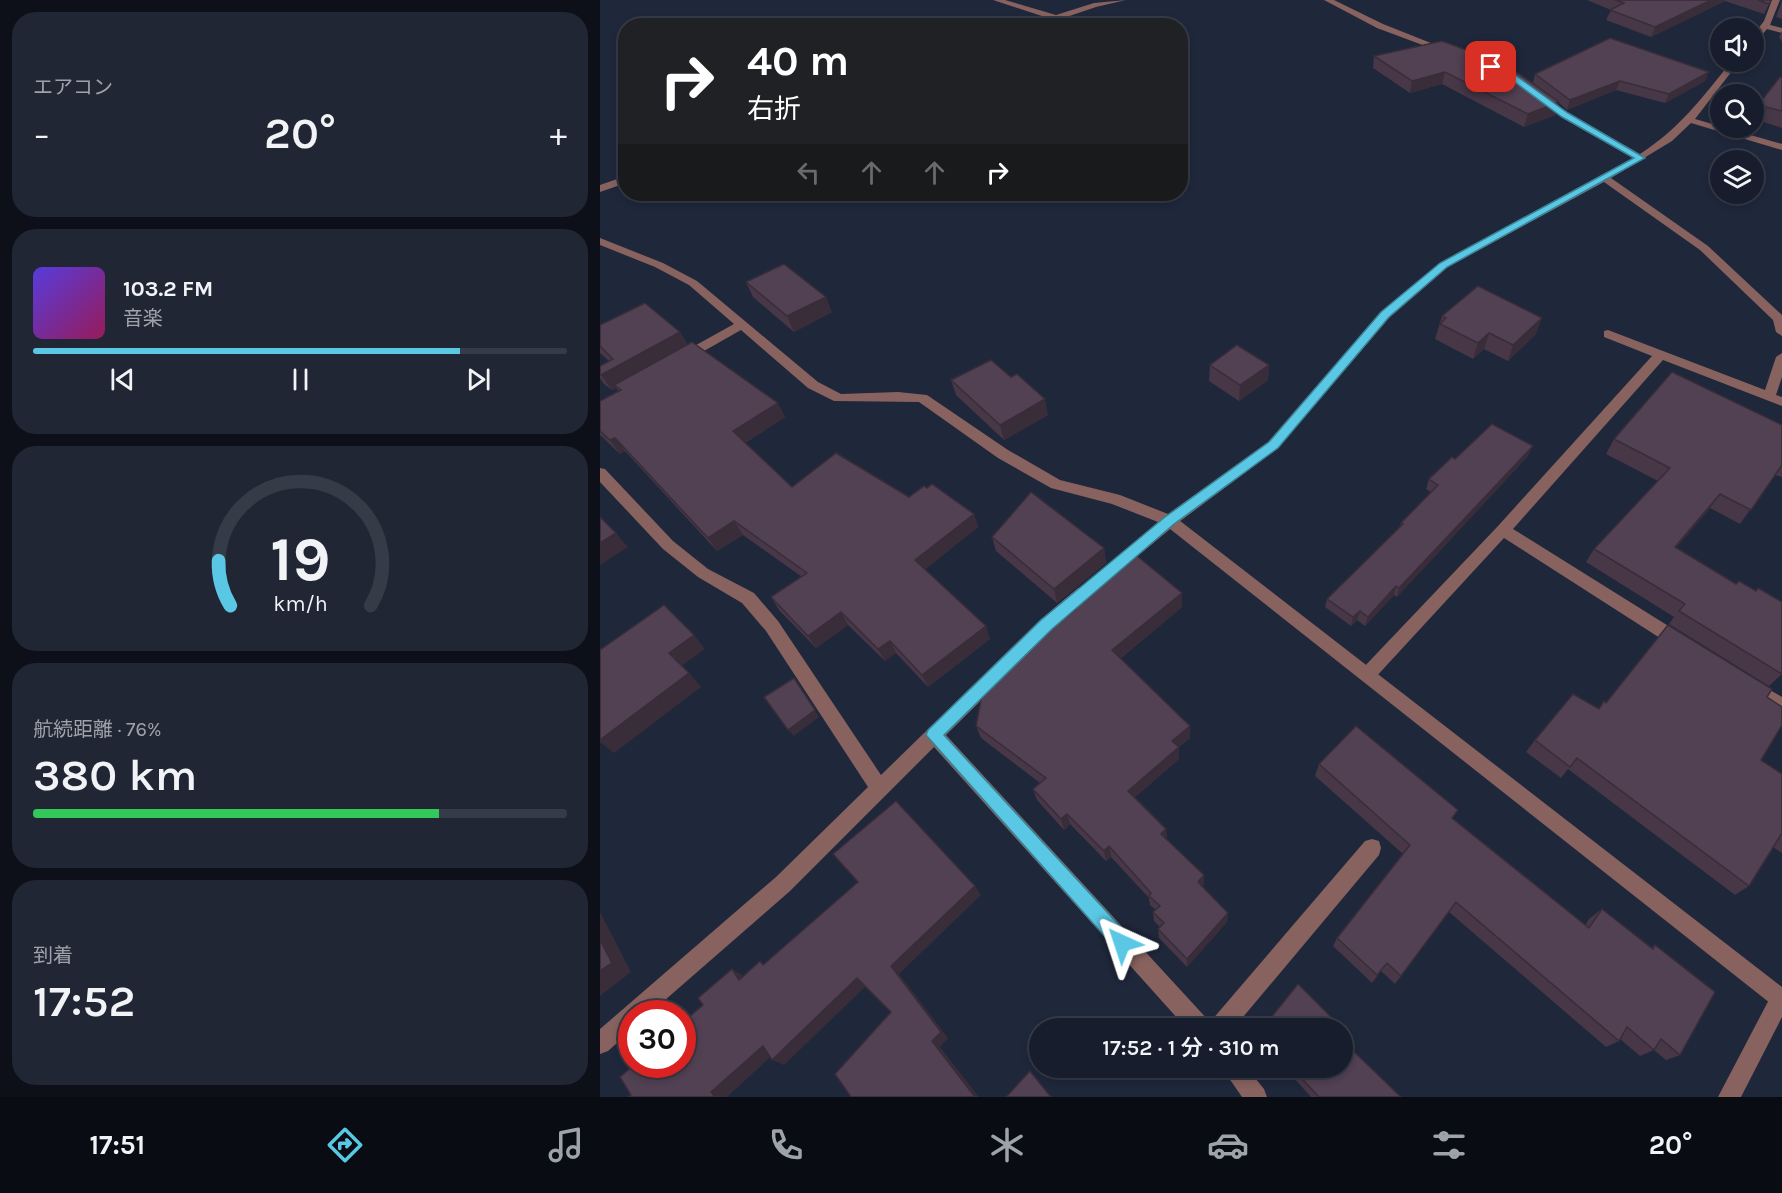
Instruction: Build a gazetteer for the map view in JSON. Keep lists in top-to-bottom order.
{
  "page": {
    "tile": [
      "エアコン",
      ["航続距離 · 76%", "380 km"],
      ["到着", "17:52"]
    ],
    "turn": ["40 m", "右折"],
    "heat": ["−", "20°", "+"],
    "song": ["103.2 FM", "音楽"],
    "limit": "30",
    "trip": "17:52 · 1 分 · 310 m",
    "tabs": ["17:51", "20°"],
    "gauge": ["19", "km/h"]
  }
}
